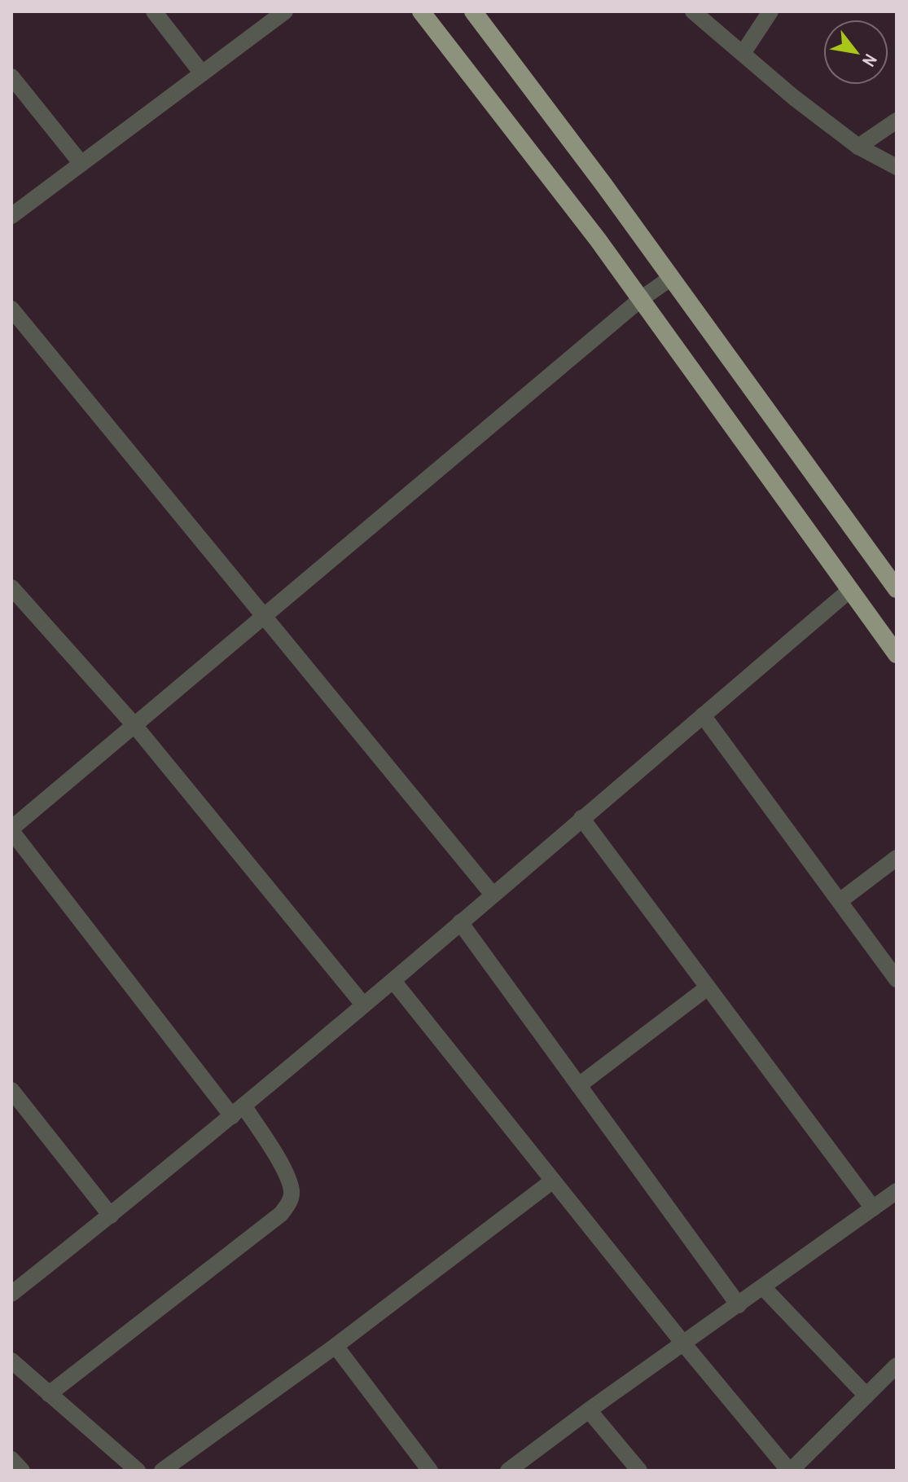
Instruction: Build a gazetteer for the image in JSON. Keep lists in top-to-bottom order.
{
  "north": "bottom right"
}
